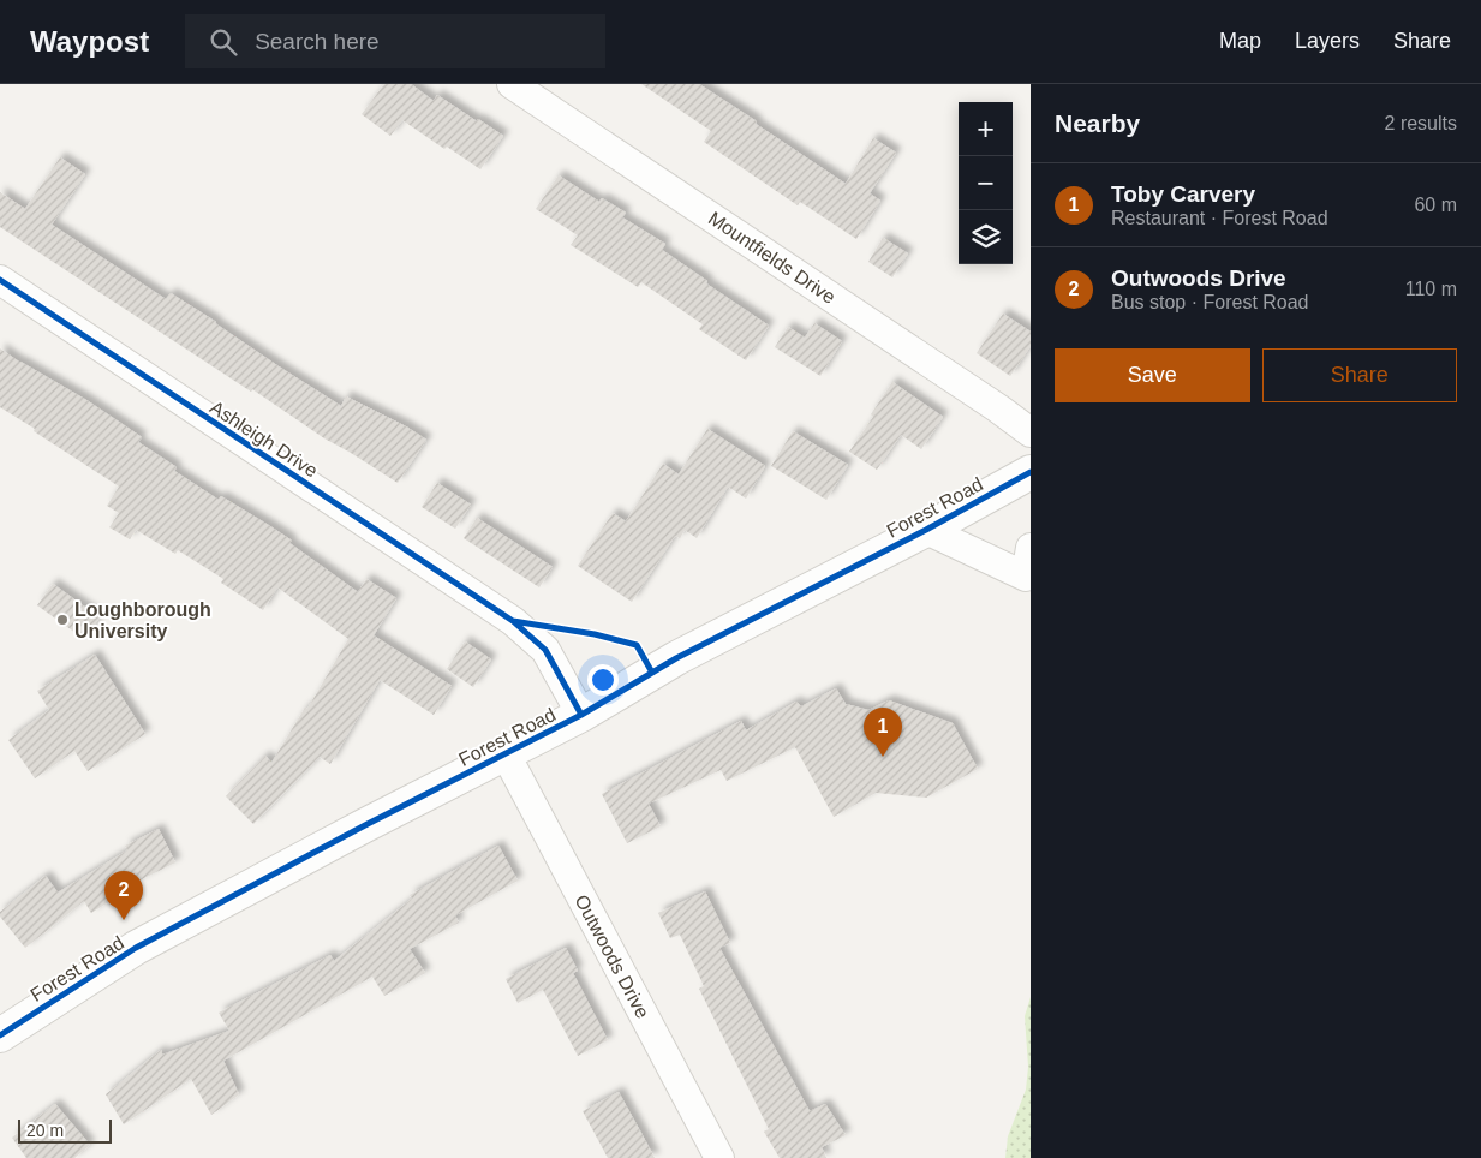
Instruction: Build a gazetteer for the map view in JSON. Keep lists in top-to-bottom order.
{
  "streets": {
    "street": [
      "Mountfields Drive",
      "Ashleigh Drive",
      "Forest Road",
      "Outwoods Drive"
    ]
  },
  "crossings": [
    ["Ashleigh Drive", "Forest Road"],
    ["Forest Road", "Outwoods Drive"]
  ],
  "places": ["Loughborough University"],
  "scale_bar": "20 m",
  "page": {
    "header": "Waypost",
    "search": "Search here",
    "nav": ["Map", "Layers", "Share"],
    "heading": ["Nearby", "2 results"],
    "map_buttons": ["+", "−"],
    "list": [
      {
        "mark": "1",
        "name": "Toby Carvery",
        "note": "Restaurant · Forest Road",
        "value": "60 m"
      },
      {
        "mark": "2",
        "name": "Outwoods Drive",
        "note": "Bus stop · Forest Road",
        "value": "110 m"
      }
    ],
    "buttons": ["Save", "Share"],
    "pins": ["1", "2"],
    "scale": "20 m"
  }
}
